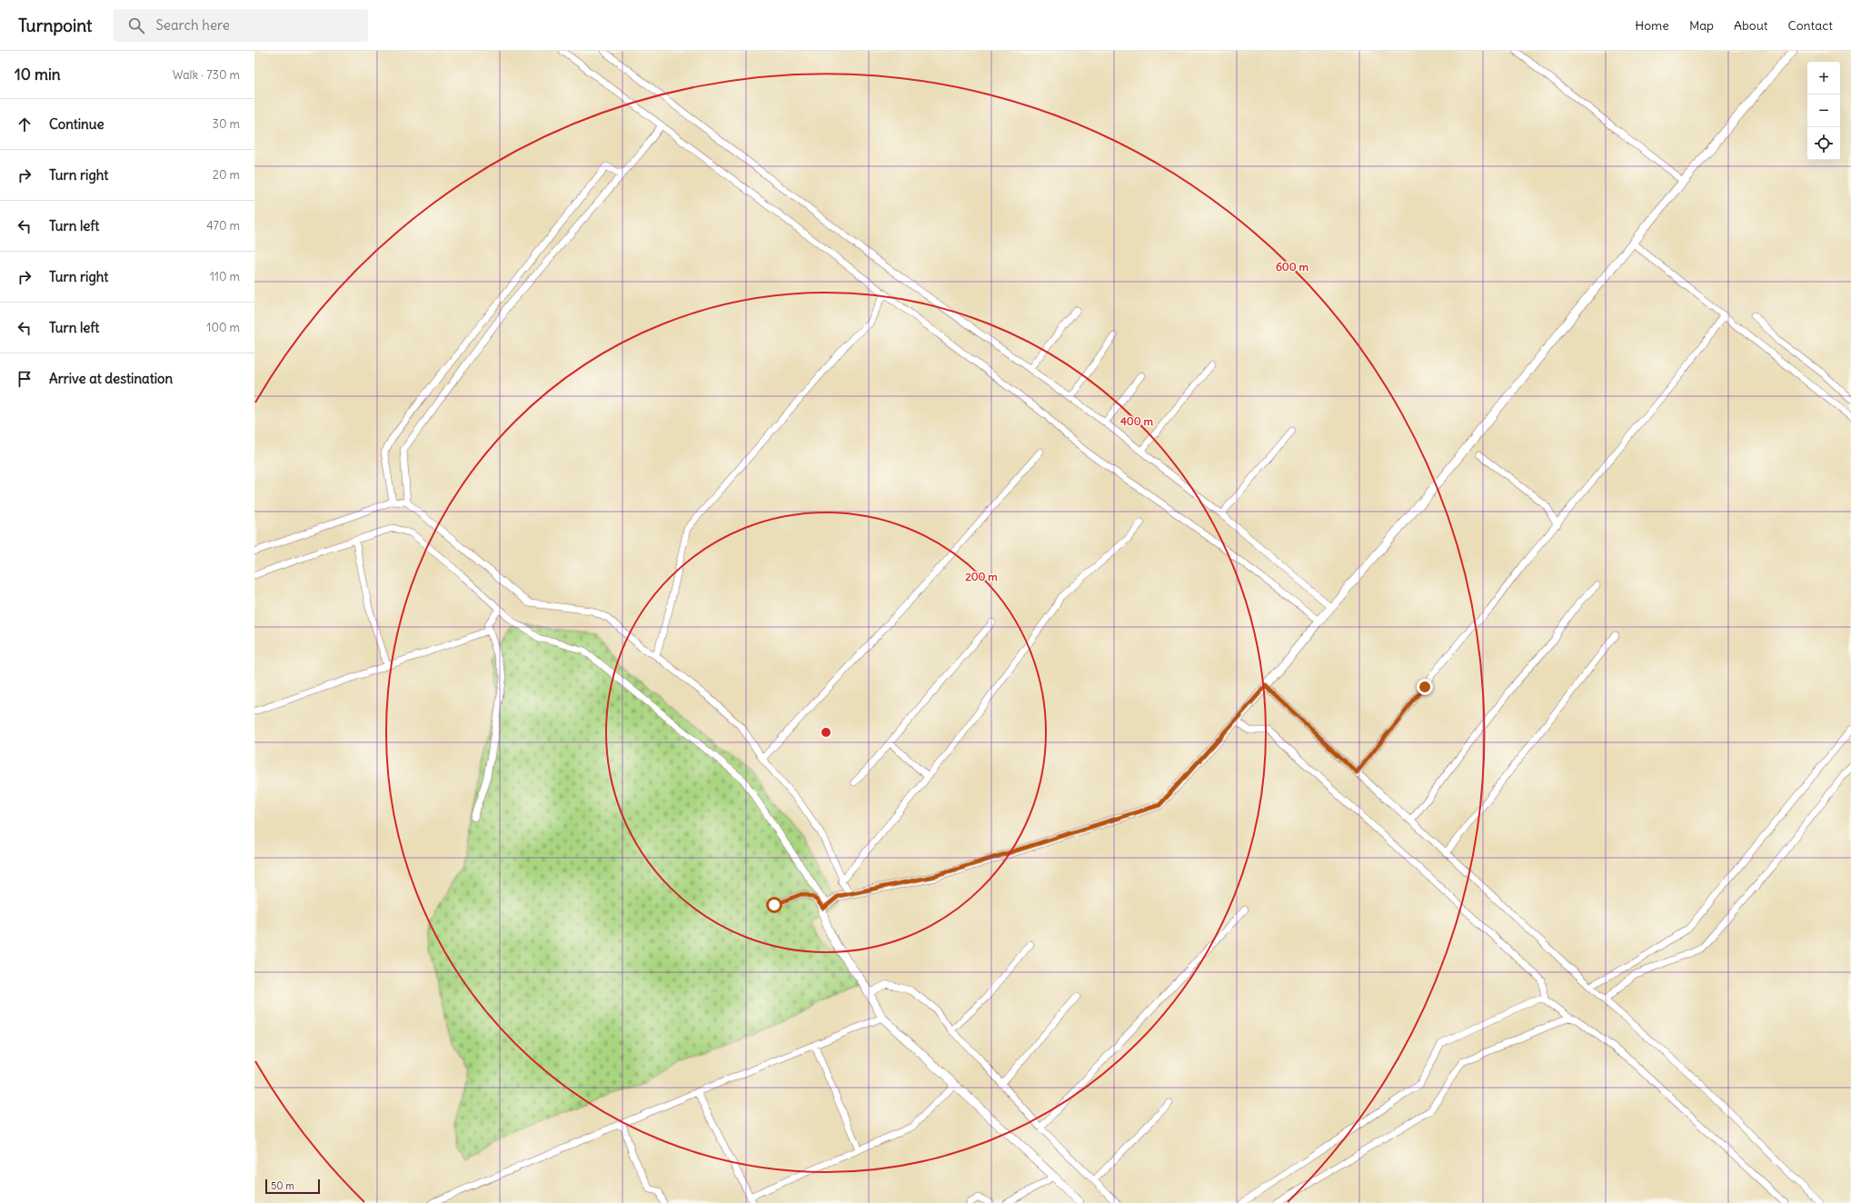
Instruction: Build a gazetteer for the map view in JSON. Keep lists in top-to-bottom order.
{
  "scale_bar": "50 m",
  "page": {
    "header": "Turnpoint",
    "search": "Search here",
    "nav": [
      "Home",
      "Map",
      "About",
      "Contact"
    ],
    "heading": ["10 min", "Walk · 730 m"],
    "map_buttons": ["+", "−"],
    "list": [
      ["Continue", "30 m"],
      ["Turn right", "20 m"],
      ["Turn left", "470 m"],
      ["Turn right", "110 m"],
      ["Turn left", "100 m"],
      "Arrive at destination"
    ],
    "scale": "50 m"
  },
  "rings": ["600 m", "400 m", "200 m"]
}
